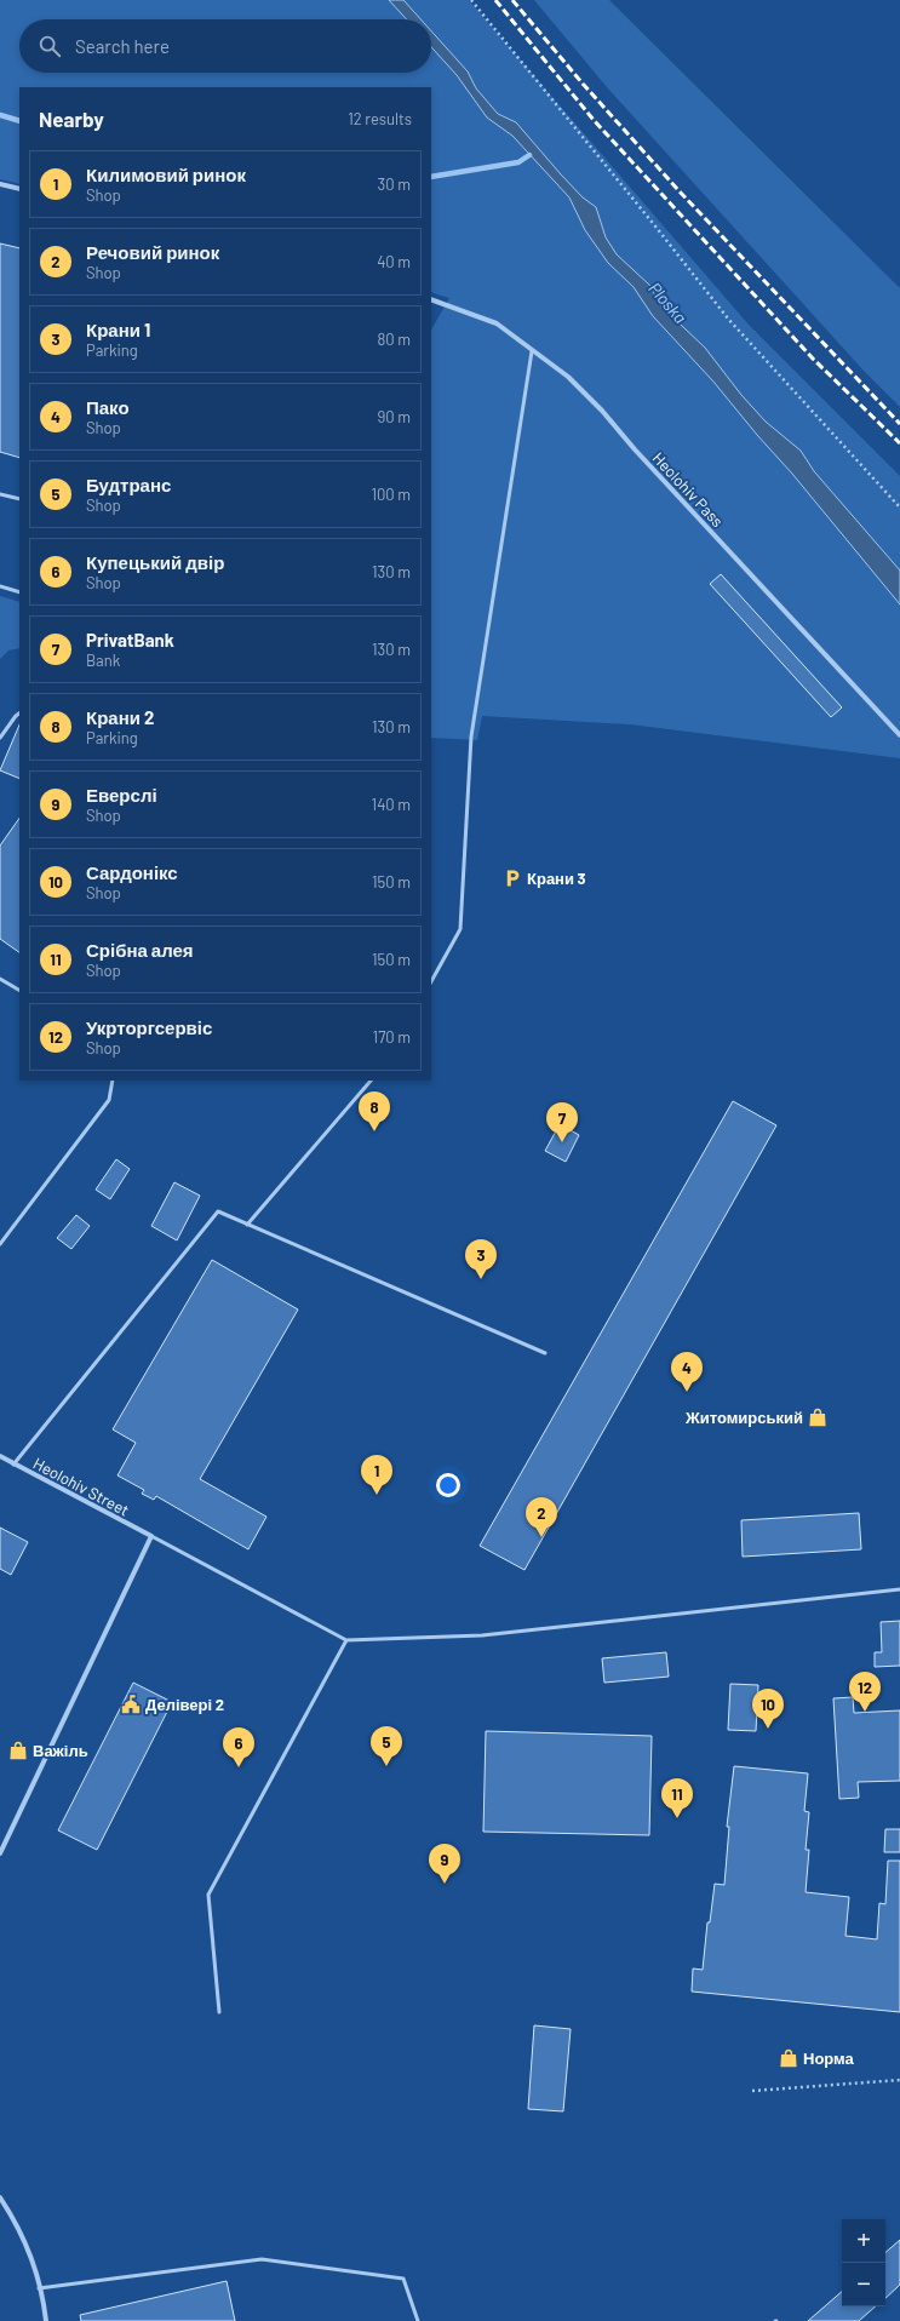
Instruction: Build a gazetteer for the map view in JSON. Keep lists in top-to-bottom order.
{
  "streets": {
    "street": ["Heolohiv Pass", "Heolohiv Street"]
  },
  "water": ["Ploska"],
  "places": {
    "parking": ["Крани 3"],
    "shop": ["Житомирський", "Важіль", "Норма"],
    "public building": ["Делівері 2"]
  },
  "page": {
    "search": "Search here",
    "heading": ["Nearby", "12 results"],
    "list": [
      {
        "mark": "1",
        "name": "Килимовий ринок",
        "note": "Shop",
        "value": "30 m"
      },
      {
        "mark": "2",
        "name": "Речовий ринок",
        "note": "Shop",
        "value": "40 m"
      },
      {
        "mark": "3",
        "name": "Крани 1",
        "note": "Parking",
        "value": "80 m"
      },
      {
        "mark": "4",
        "name": "Пако",
        "note": "Shop",
        "value": "90 m"
      },
      {
        "mark": "5",
        "name": "Будтранс",
        "note": "Shop",
        "value": "100 m"
      },
      {
        "mark": "6",
        "name": "Купецький двір",
        "note": "Shop",
        "value": "130 m"
      },
      {
        "mark": "7",
        "name": "PrivatBank",
        "note": "Bank",
        "value": "130 m"
      },
      {
        "mark": "8",
        "name": "Крани 2",
        "note": "Parking",
        "value": "130 m"
      },
      {
        "mark": "9",
        "name": "Еверслі",
        "note": "Shop",
        "value": "140 m"
      },
      {
        "mark": "10",
        "name": "Сардонікс",
        "note": "Shop",
        "value": "150 m"
      },
      {
        "mark": "11",
        "name": "Срібна алея",
        "note": "Shop",
        "value": "150 m"
      },
      {
        "mark": "12",
        "name": "Укрторгсервіс",
        "note": "Shop",
        "value": "170 m"
      }
    ],
    "pins": [
      "8",
      "7",
      "3",
      "4",
      "1",
      "2",
      "12",
      "10",
      "5",
      "6",
      "11",
      "9"
    ],
    "map_buttons": ["+", "−"]
  }
}
